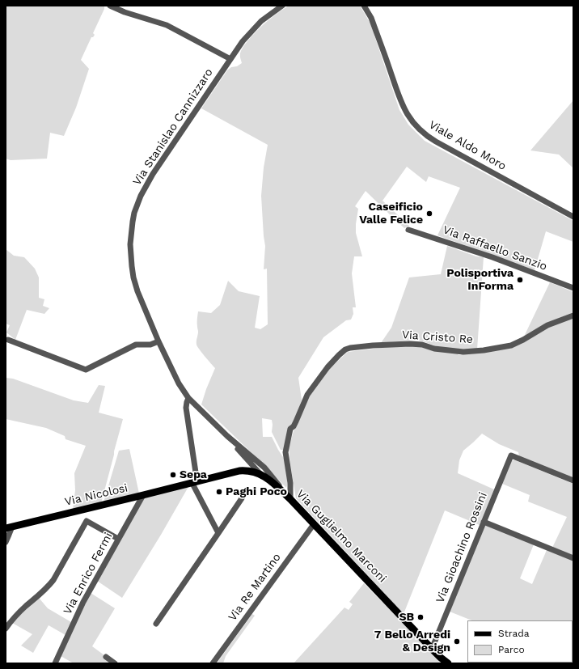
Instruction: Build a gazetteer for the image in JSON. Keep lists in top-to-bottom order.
{
  "streets": {
    "main road": ["Via Nicolosi", "Via Guglielmo Marconi"],
    "street": [
      "Via Stanislao Cannizzaro",
      "Viale Aldo Moro",
      "Via Raffaello Sanzio",
      "Via Cristo Re",
      "Via Gioachino Rossini",
      "Via Enrico Fermi",
      "Via Re Martino"
    ]
  },
  "crossings": [
    ["Via Cristo Re", "Via Guglielmo Marconi"],
    ["Via Nicolosi", "Via Guglielmo Marconi"],
    ["Via Nicolosi", "Via Enrico Fermi"],
    ["Via Guglielmo Marconi", "Via Gioachino Rossini"],
    ["Via Guglielmo Marconi", "Via Re Martino"]
  ],
  "places": [
    "Caseificio Valle Felice",
    "Polisportiva InForma",
    "Sepa",
    "Paghi Poco",
    "SB",
    "7 Bello Arredi & Design"
  ],
  "legend": ["Strada", "Parco"]
}
